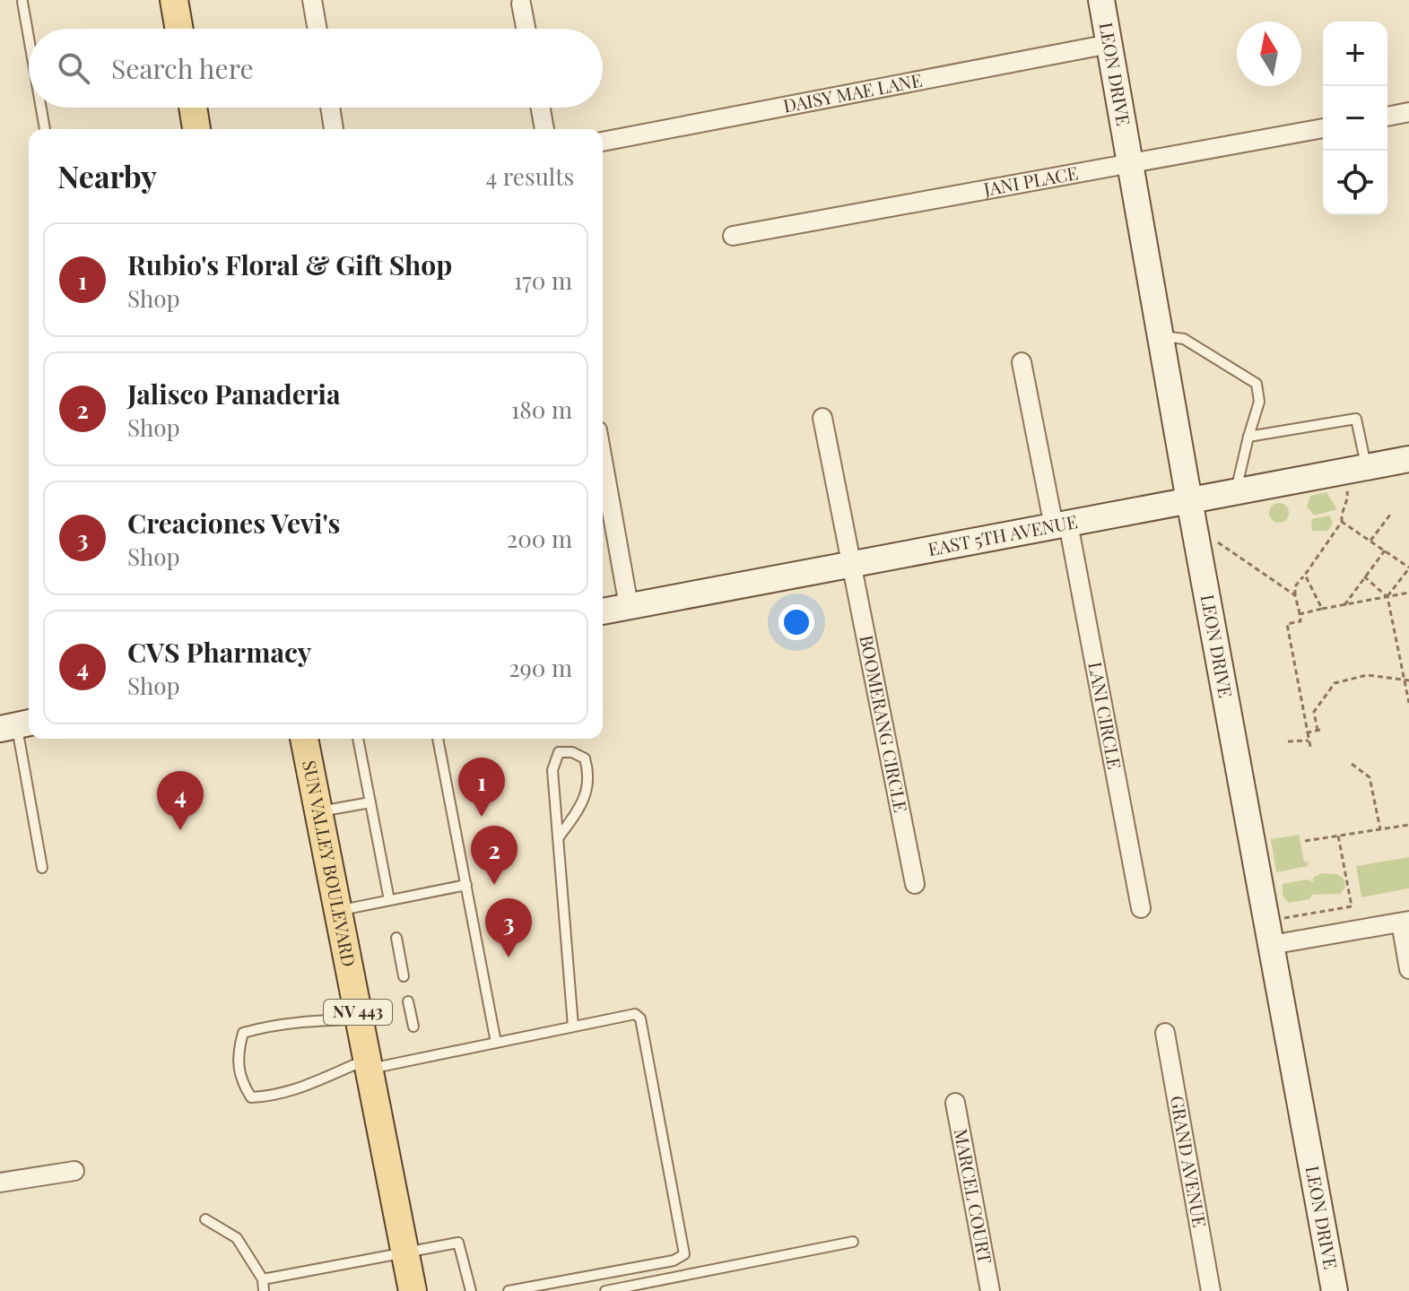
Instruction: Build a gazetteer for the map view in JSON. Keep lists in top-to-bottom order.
{
  "streets": {
    "main road": ["SUN VALLEY BOULEVARD", "NV 443"],
    "street": [
      "LEON DRIVE",
      "DAISY MAE LANE",
      "JANI PLACE",
      "EAST 5TH AVENUE",
      "LANI CIRCLE",
      "BOOMERANG CIRCLE",
      "GRAND AVENUE",
      "MARCEL COURT"
    ]
  },
  "crossings": [
    ["LEON DRIVE", "DAISY MAE LANE"],
    ["LEON DRIVE", "JANI PLACE"],
    ["LEON DRIVE", "EAST 5TH AVENUE"],
    ["EAST 5TH AVENUE", "LANI CIRCLE"],
    ["EAST 5TH AVENUE", "BOOMERANG CIRCLE"]
  ],
  "north": "top",
  "page": {
    "map_buttons": ["+", "−"],
    "search": "Search here",
    "heading": ["Nearby", "4 results"],
    "list": [
      {
        "mark": "1",
        "name": "Rubio's Floral & Gift Shop",
        "note": "Shop",
        "value": "170 m"
      },
      {
        "mark": "2",
        "name": "Jalisco Panaderia",
        "note": "Shop",
        "value": "180 m"
      },
      {
        "mark": "3",
        "name": "Creaciones Vevi's",
        "note": "Shop",
        "value": "200 m"
      },
      {
        "mark": "4",
        "name": "CVS Pharmacy",
        "note": "Shop",
        "value": "290 m"
      }
    ],
    "pins": [
      "1",
      "4",
      "2",
      "3"
    ]
  }
}
